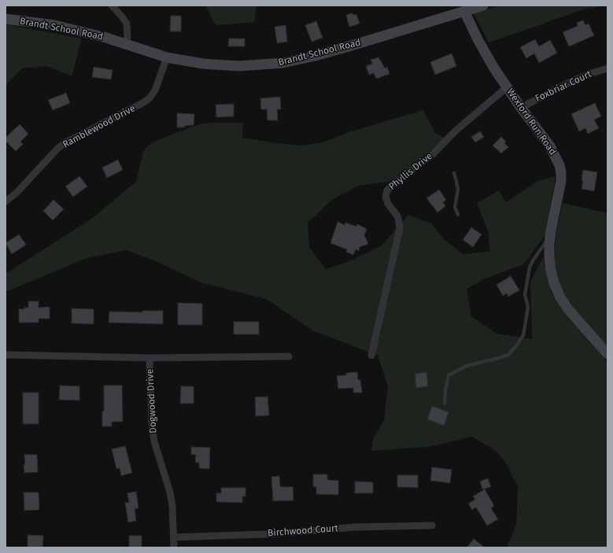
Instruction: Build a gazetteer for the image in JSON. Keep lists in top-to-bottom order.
{
  "streets": {
    "street": [
      "Brandt School Road",
      "Foxbriar Court",
      "Wexford Run Road",
      "Ramblewood Drive",
      "Phyllis Drive",
      "Dogwood Drive",
      "Birchwood Court"
    ]
  },
  "crossings": [
    ["Brandt School Road", "Wexford Run Road"],
    ["Brandt School Road", "Ramblewood Drive"],
    ["Foxbriar Court", "Wexford Run Road"],
    ["Wexford Run Road", "Phyllis Drive"],
    ["Dogwood Drive", "Birchwood Court"]
  ]
}
